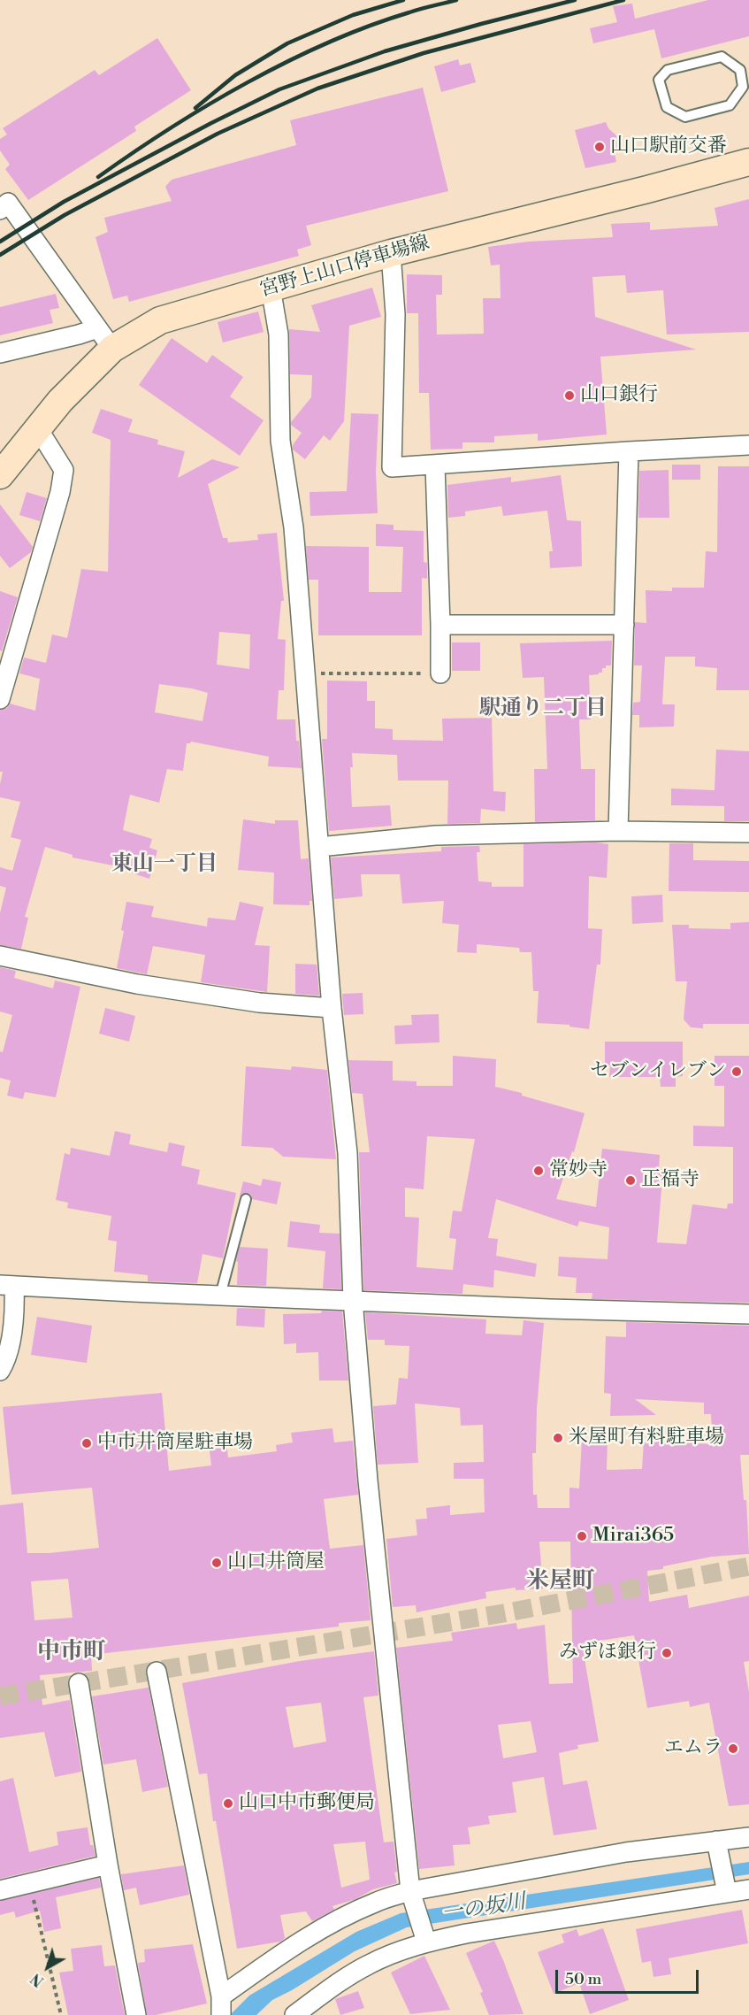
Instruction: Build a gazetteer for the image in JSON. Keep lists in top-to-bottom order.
{
  "streets": {
    "main road": ["宮野上山口停車場線"]
  },
  "districts": [
    "駅通り二丁目",
    "東山一丁目",
    "米屋町",
    "中市町"
  ],
  "water": ["一の坂川"],
  "places": [
    "山口駅前交番",
    "山口銀行",
    "セブンイレブン",
    "常妙寺",
    "正福寺",
    "米屋町有料駐車場",
    "中市井筒屋駐車場",
    "Mirai365",
    "山口井筒屋",
    "みずほ銀行",
    "エムラ",
    "山口中市郵便局"
  ],
  "scale_bar": "50 m",
  "north": "bottom left"
}
